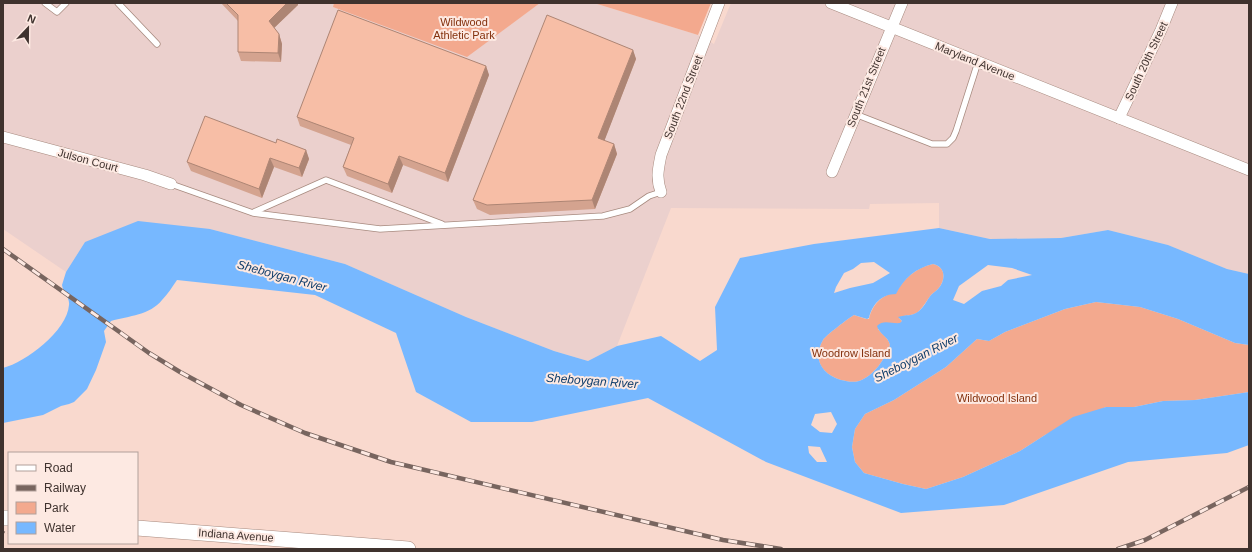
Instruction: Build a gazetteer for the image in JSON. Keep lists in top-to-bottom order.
{
  "streets": {
    "main road": ["Indiana Avenue"],
    "street": [
      "Maryland Avenue",
      "South 20th Street",
      "South 21st Street",
      "South 22nd Street",
      "Julson Court"
    ]
  },
  "crossings": [
    ["Maryland Avenue", "South 20th Street"],
    ["Maryland Avenue", "South 21st Street"]
  ],
  "water": ["Sheboygan River"],
  "parks": ["Wildwood Athletic Park", "Woodrow Island", "Wildwood Island"],
  "legend": [
    "Road",
    "Railway",
    "Park",
    "Water"
  ],
  "north": "top"
}
